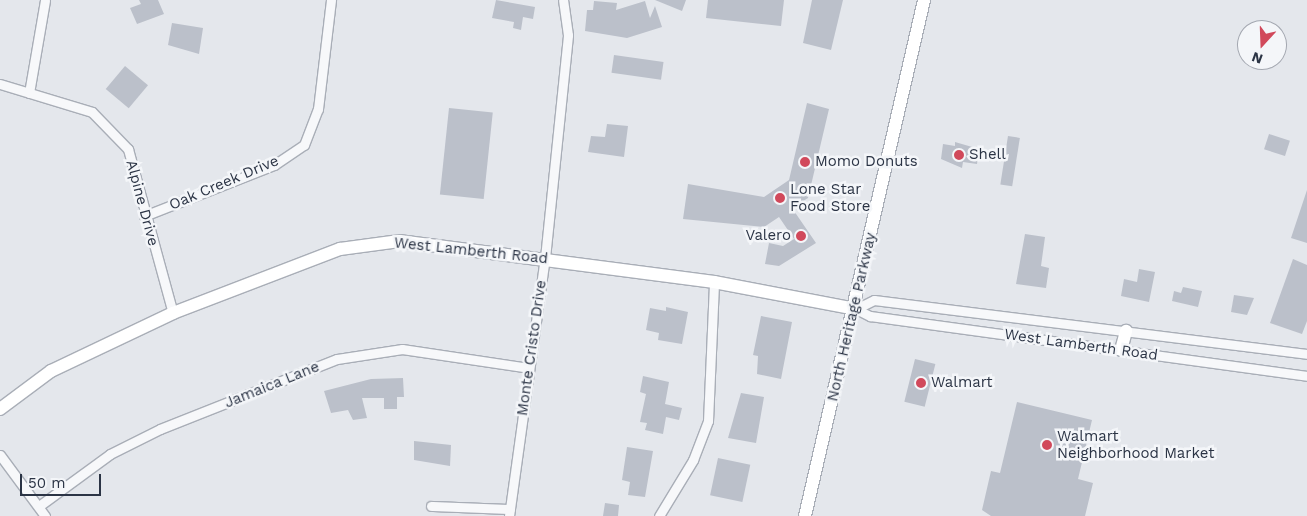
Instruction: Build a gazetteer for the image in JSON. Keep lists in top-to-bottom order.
{
  "streets": {
    "street": [
      "Oak Creek Drive",
      "Alpine Drive",
      "West Lamberth Road",
      "North Heritage Parkway",
      "Monte Cristo Drive",
      "Jamaica Lane"
    ]
  },
  "crossings": [
    ["Oak Creek Drive", "Alpine Drive"],
    ["Alpine Drive", "West Lamberth Road"],
    ["West Lamberth Road", "North Heritage Parkway"],
    ["West Lamberth Road", "Monte Cristo Drive"],
    ["Monte Cristo Drive", "Jamaica Lane"]
  ],
  "places": [
    "Shell",
    "Momo Donuts",
    "Lone Star Food Store",
    "Valero",
    "Walmart",
    "Walmart Neighborhood Market"
  ],
  "scale_bar": "50 m",
  "north": "bottom"
}
